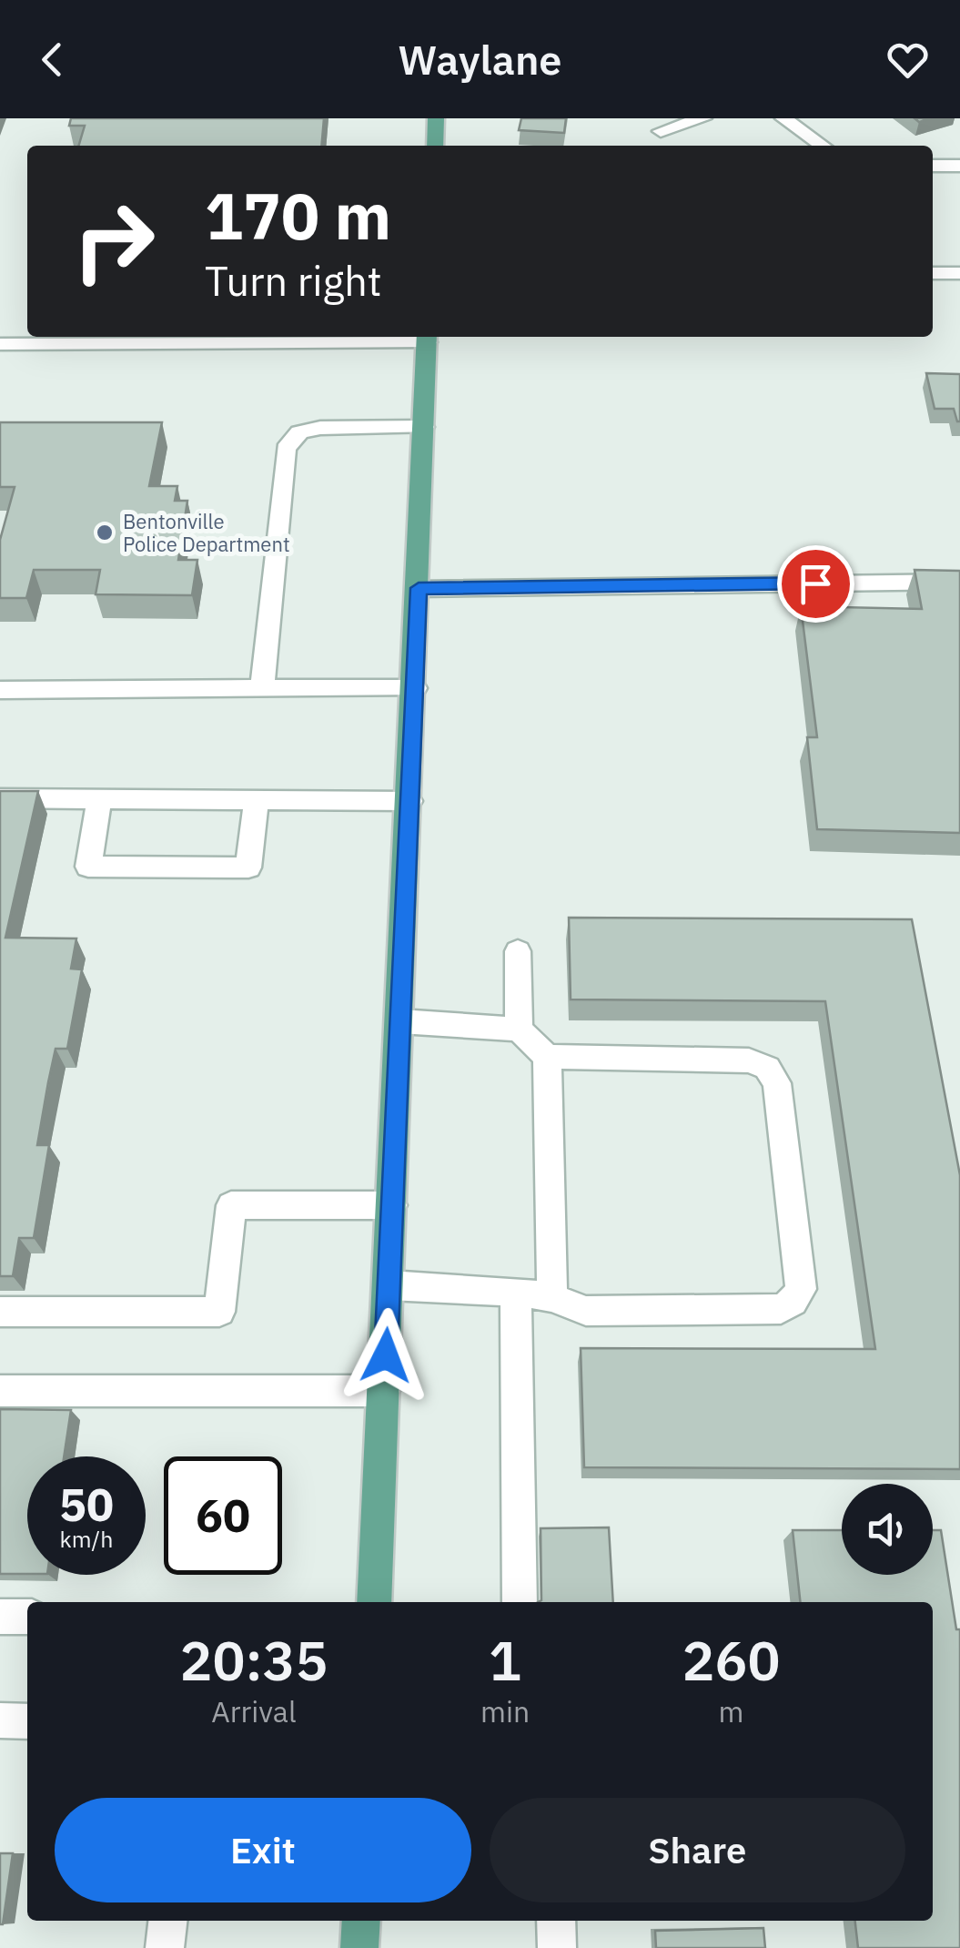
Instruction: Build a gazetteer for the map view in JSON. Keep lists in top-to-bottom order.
{
  "places": ["Bentonville Police Department"],
  "page": {
    "header": "Waylane",
    "turn": ["170 m", "Turn right"],
    "speed": "50 km/h",
    "limit": "60",
    "eta": [
      "20:35",
      "Arrival",
      "1",
      "min",
      "260",
      "m"
    ],
    "buttons": ["Exit", "Share"]
  }
}
